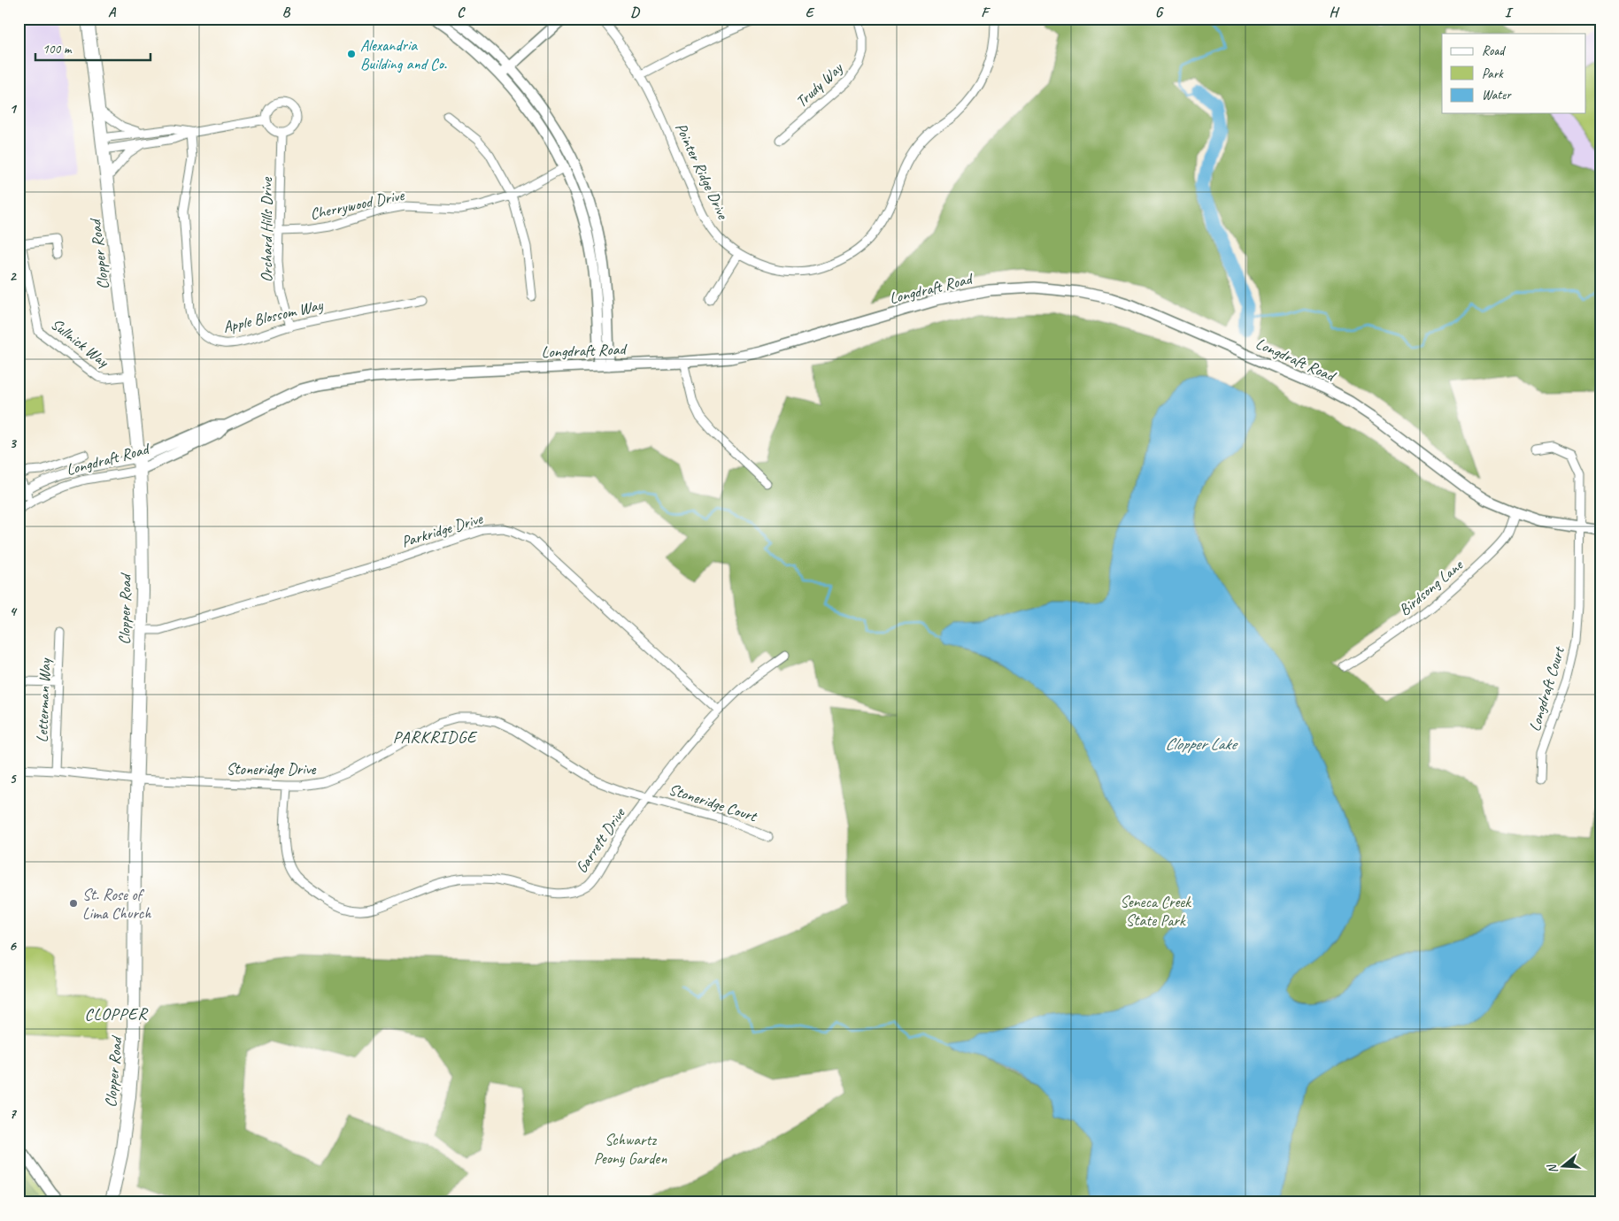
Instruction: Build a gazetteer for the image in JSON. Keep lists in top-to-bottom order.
{
  "streets": {
    "main road": ["Clopper Road"],
    "street": [
      "Trudy Way",
      "Pointer Ridge Drive",
      "Cherrywood Drive",
      "Orchard Hills Drive",
      "Longdraft Road",
      "Apple Blossom Way",
      "Sullnick Way",
      "Parkridge Drive",
      "Birdsong Lane",
      "Longdraft Court",
      "Letterman Way",
      "Stoneridge Drive",
      "Stoneridge Court",
      "Garrett Drive"
    ]
  },
  "crossings": [
    ["Cherrywood Drive", "Orchard Hills Drive"],
    ["Orchard Hills Drive", "Apple Blossom Way"],
    ["Clopper Road", "Longdraft Road"],
    ["Clopper Road", "Sullnick Way"],
    ["Clopper Road", "Parkridge Drive"],
    ["Clopper Road", "Stoneridge Drive"],
    ["Longdraft Road", "Birdsong Lane"],
    ["Longdraft Road", "Longdraft Court"],
    ["Parkridge Drive", "Garrett Drive"],
    ["Letterman Way", "Stoneridge Drive"],
    ["Stoneridge Drive", "Stoneridge Court"],
    ["Stoneridge Drive", "Garrett Drive"],
    ["Stoneridge Court", "Garrett Drive"]
  ],
  "districts": ["PARKRIDGE", "CLOPPER"],
  "water": ["Clopper Lake"],
  "parks": ["Seneca Creek State Park", "Schwartz Peony Garden"],
  "places": ["Alexandria Building and Co.", "St. Rose of Lima Church"],
  "legend": ["Road", "Park", "Water"],
  "scale_bar": "100 m",
  "north": "left",
  "grid": {
    "columns": [
      "A",
      "B",
      "C",
      "D",
      "E",
      "F",
      "G",
      "H",
      "I"
    ],
    "rows": [
      "1",
      "2",
      "3",
      "4",
      "5",
      "6",
      "7"
    ]
  }
}
